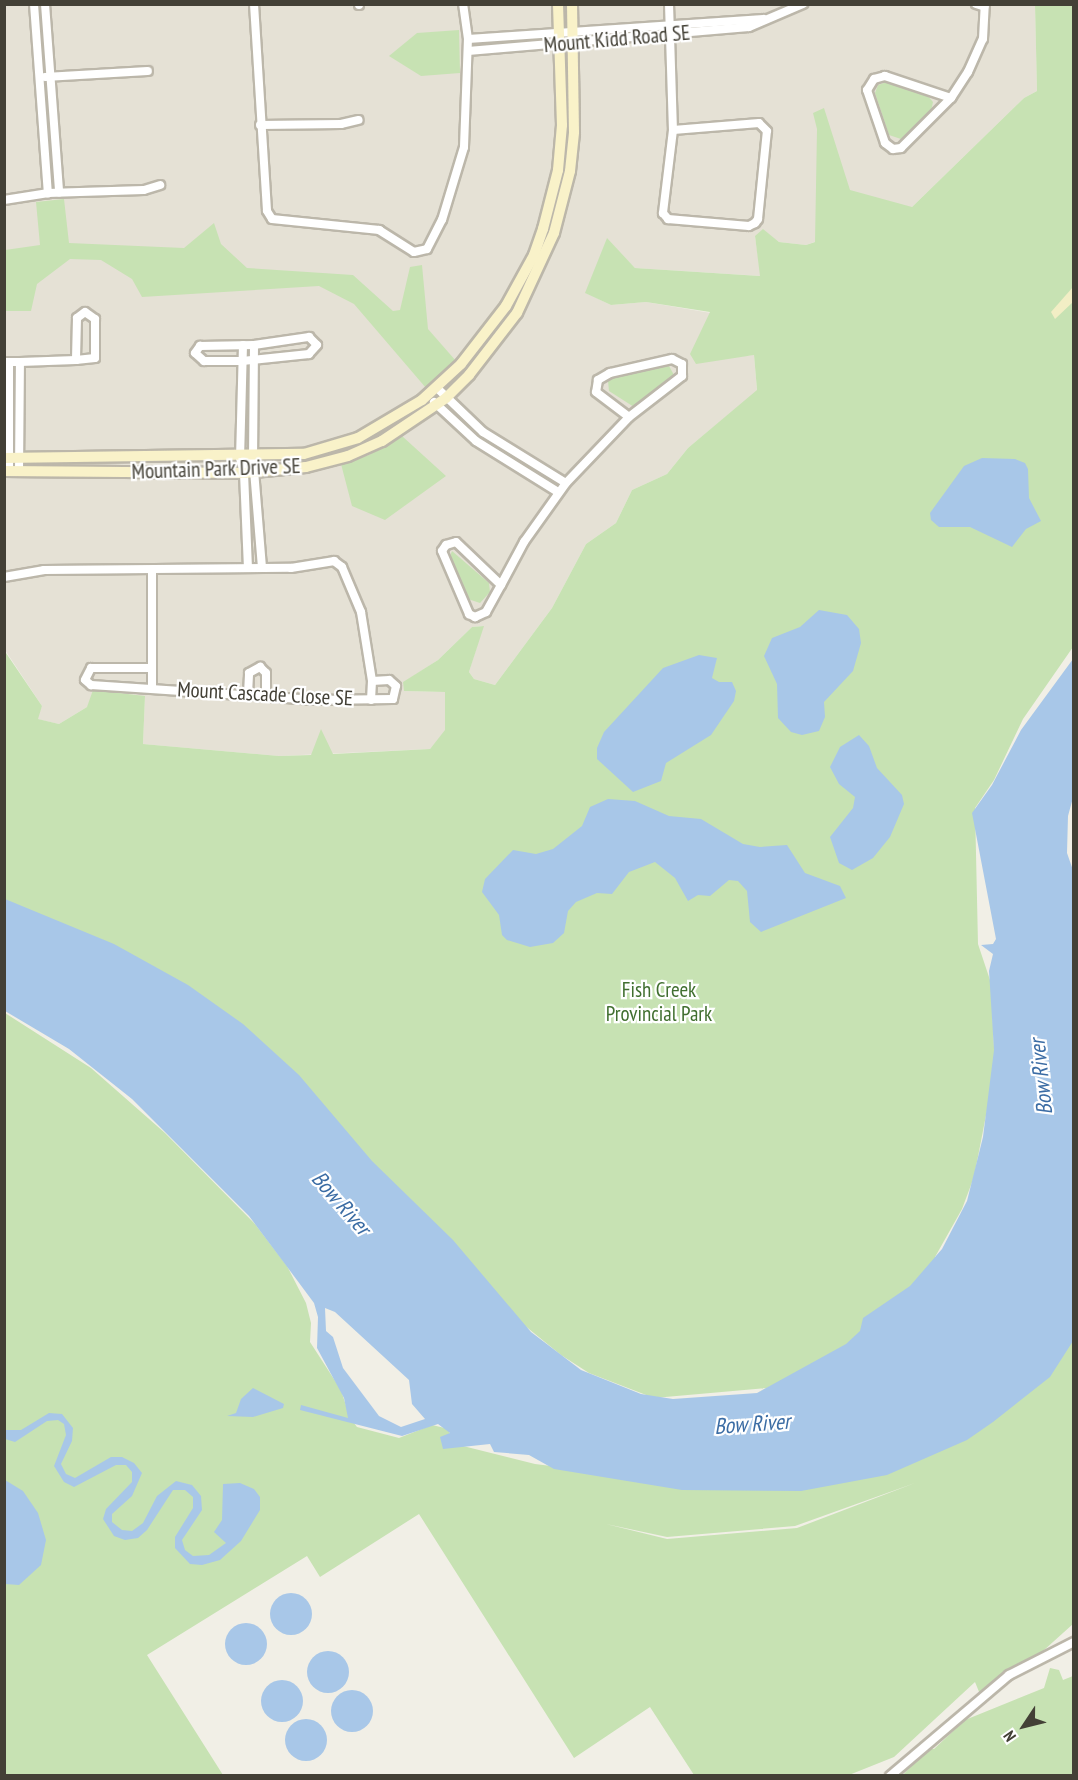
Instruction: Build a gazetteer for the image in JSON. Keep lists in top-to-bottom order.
{
  "streets": {
    "street": ["Mount Kidd Road SE", "Mountain Park Drive SE", "Mount Cascade Close SE"]
  },
  "crossings": [
    ["Mount Kidd Road SE", "Mountain Park Drive SE"]
  ],
  "water": ["Bow River"],
  "parks": ["Fish Creek Provincial Park"],
  "north": "bottom left"
}
